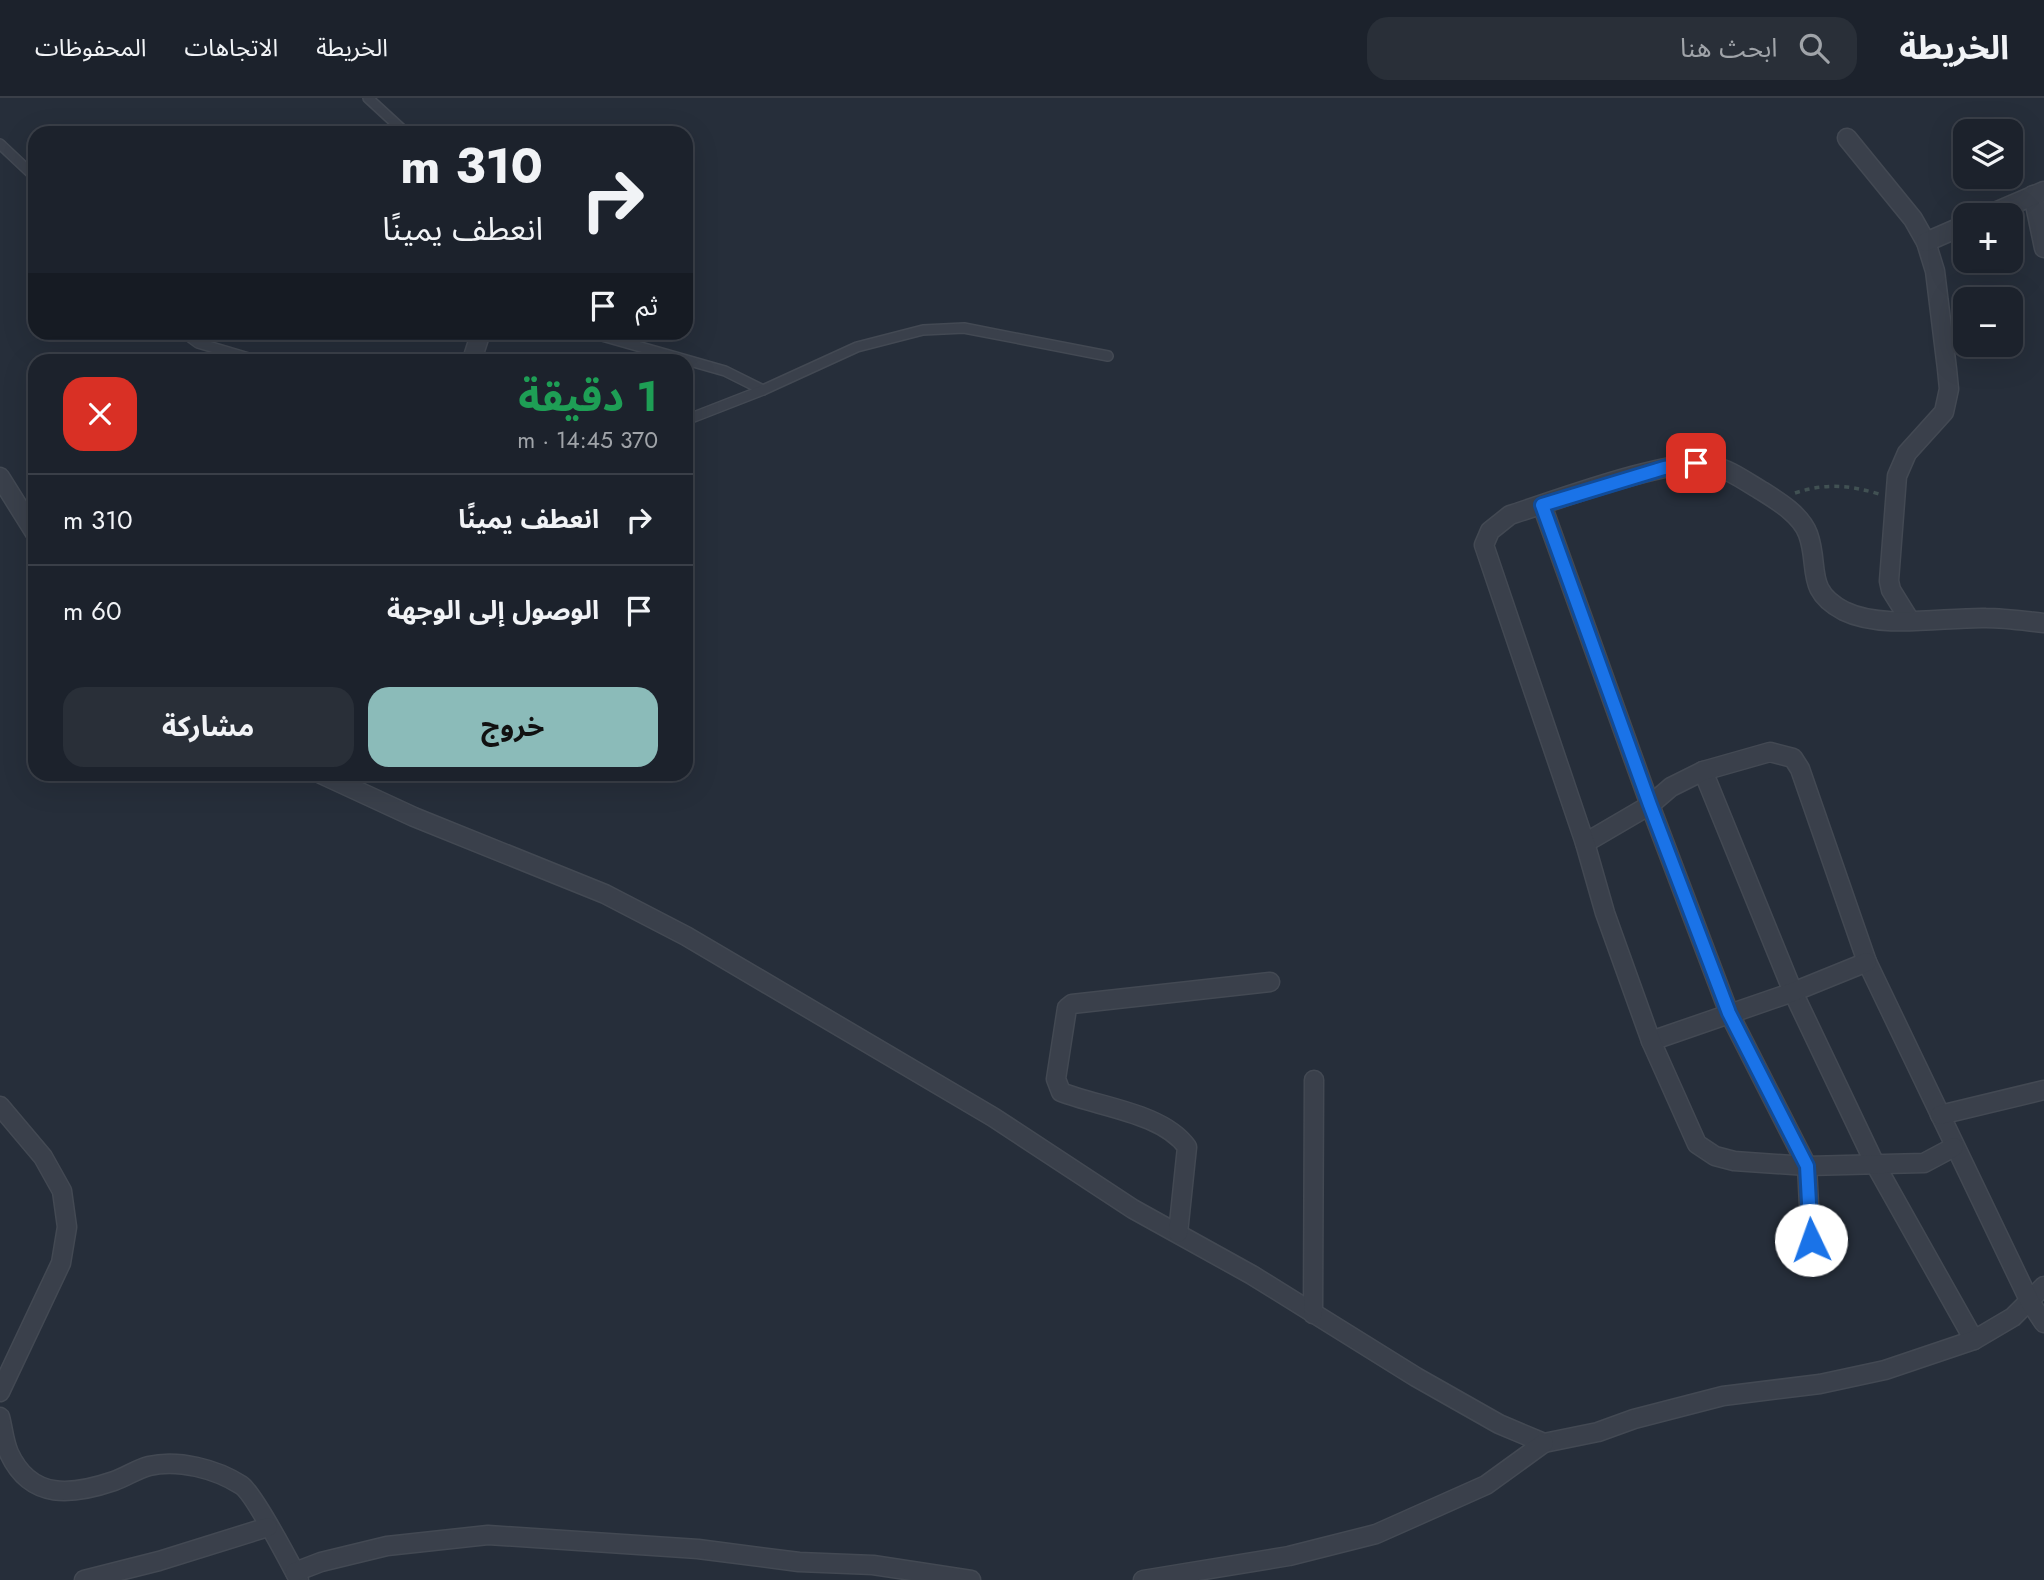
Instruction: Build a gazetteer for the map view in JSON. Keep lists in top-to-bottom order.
{
  "page": {
    "header": "الخريطة",
    "search": "ابحث هنا",
    "nav": ["الخريطة", "الاتجاهات", "المحفوظات"],
    "map_buttons": ["+", "−"],
    "turn": ["310 m", "انعطف يمينًا"],
    "then": "ثم",
    "heading": ["1 دقيقة", "370 m · 14:45"],
    "list": [
      {
        "name": "انعطف يمينًا",
        "value": "310 m"
      },
      {
        "name": "الوصول إلى الوجهة",
        "value": "60 m"
      }
    ],
    "buttons": ["خروج", "مشاركة"]
  }
}
